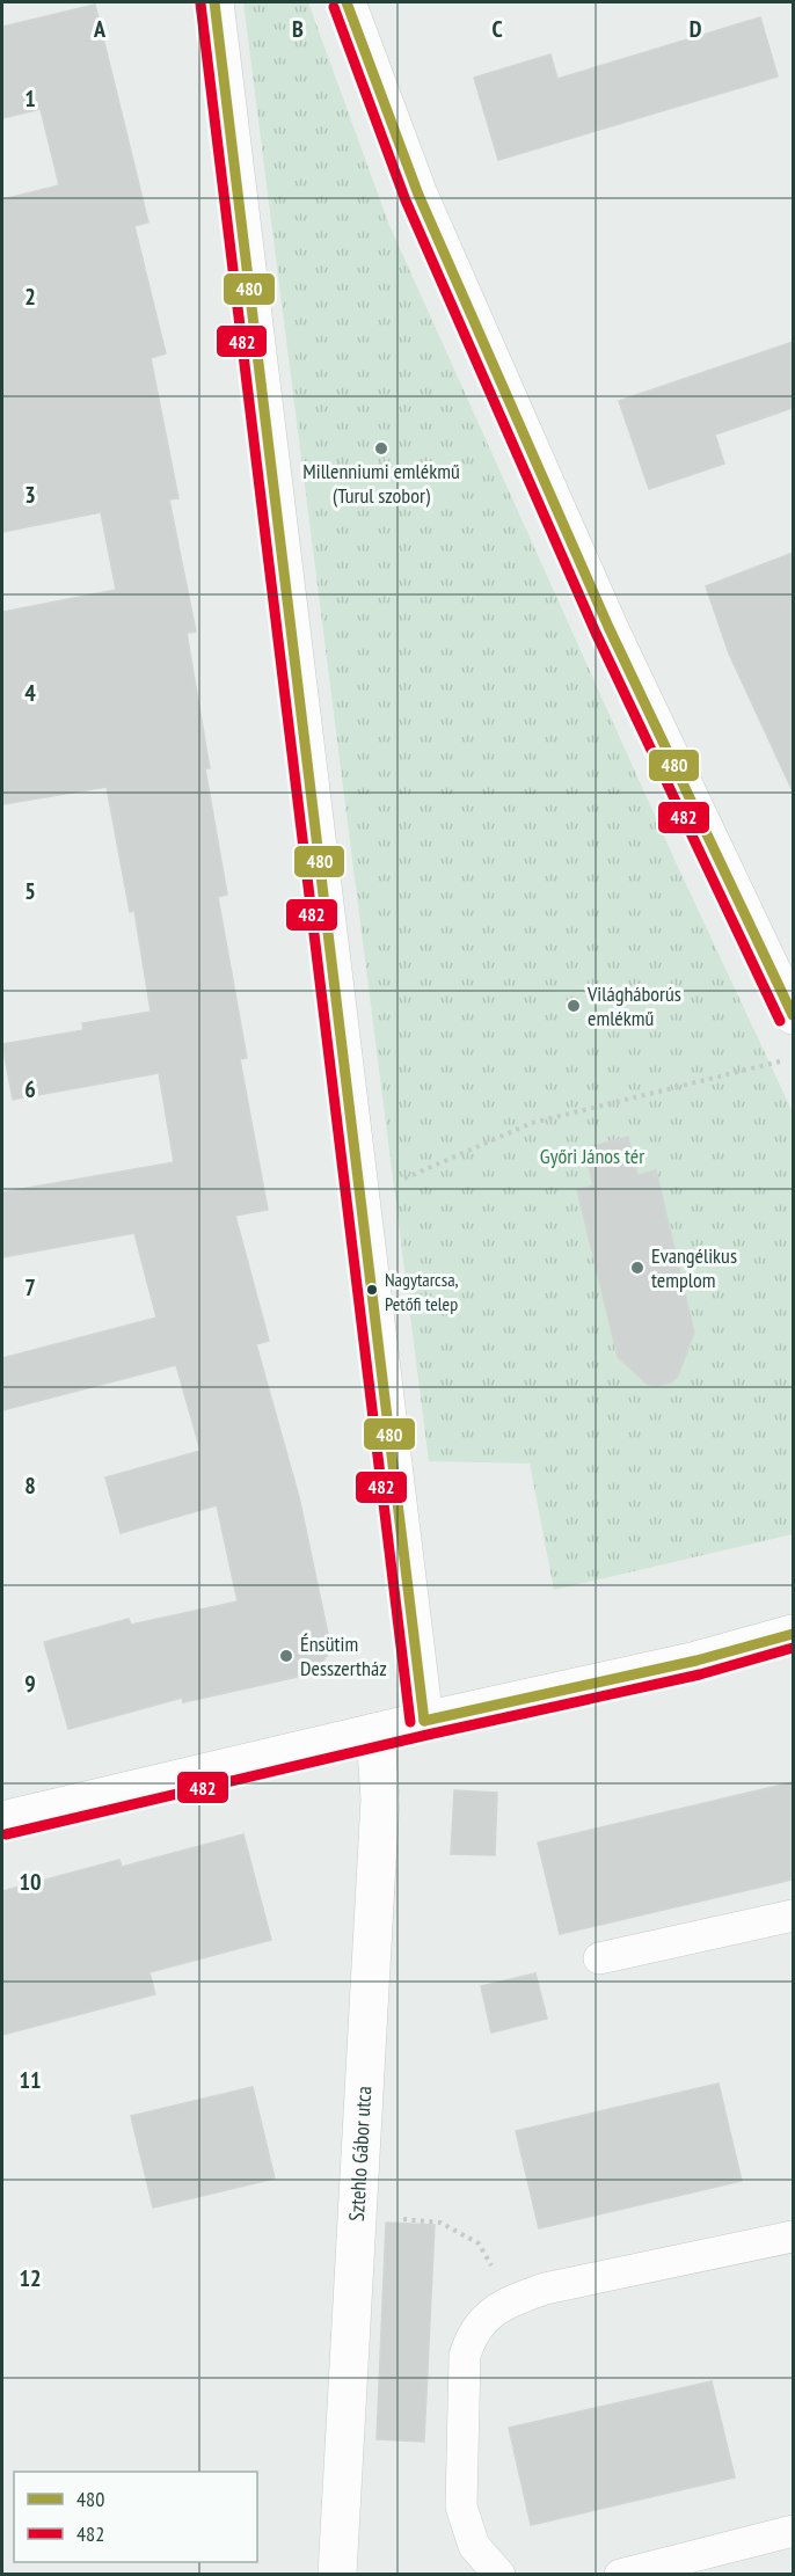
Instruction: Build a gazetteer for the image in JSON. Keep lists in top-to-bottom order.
{
  "streets": {
    "street": ["Sztehlo Gábor utca"]
  },
  "parks": ["Győri János tér"],
  "places": [
    "Millenniumi emlékmű (Turul szobor)",
    "Világháborús emlékmű",
    "Evangélikus templom",
    "Nagytarcsa, Petőfi telep",
    "Énsütim Desszertház"
  ],
  "lines": ["transit line 480", "transit line 482"],
  "legend": ["480", "482"],
  "grid": {
    "columns": [
      "A",
      "B",
      "C",
      "D"
    ],
    "rows": [
      "1",
      "2",
      "3",
      "4",
      "5",
      "6",
      "7",
      "8",
      "9",
      "10",
      "11",
      "12"
    ]
  }
}
